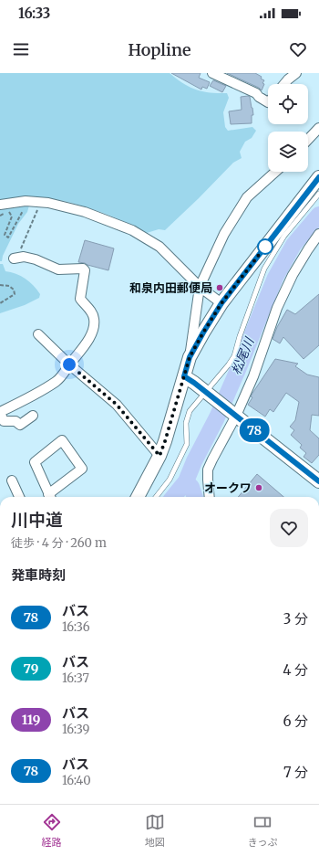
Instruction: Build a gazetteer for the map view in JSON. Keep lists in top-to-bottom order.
{
  "water": ["松尾川"],
  "places": ["和泉内田郵便局", "オークワ"],
  "lines": ["bus line 78"],
  "page": {
    "status": "16:33",
    "header": "Hopline",
    "on_map": "78",
    "heading": [
      ["川中道", "徒歩 · 4 分 · 260 m"],
      "発車時刻"
    ],
    "list": [
      {
        "mark": "78",
        "name": "バス",
        "note": "16:36",
        "value": "3 分"
      },
      {
        "mark": "79",
        "name": "バス",
        "note": "16:37",
        "value": "4 分"
      },
      {
        "mark": "119",
        "name": "バス",
        "note": "16:39",
        "value": "6 分"
      },
      {
        "mark": "78",
        "name": "バス",
        "note": "16:40",
        "value": "7 分"
      }
    ],
    "tabs": ["経路", "地図", "きっぷ"]
  }
}
